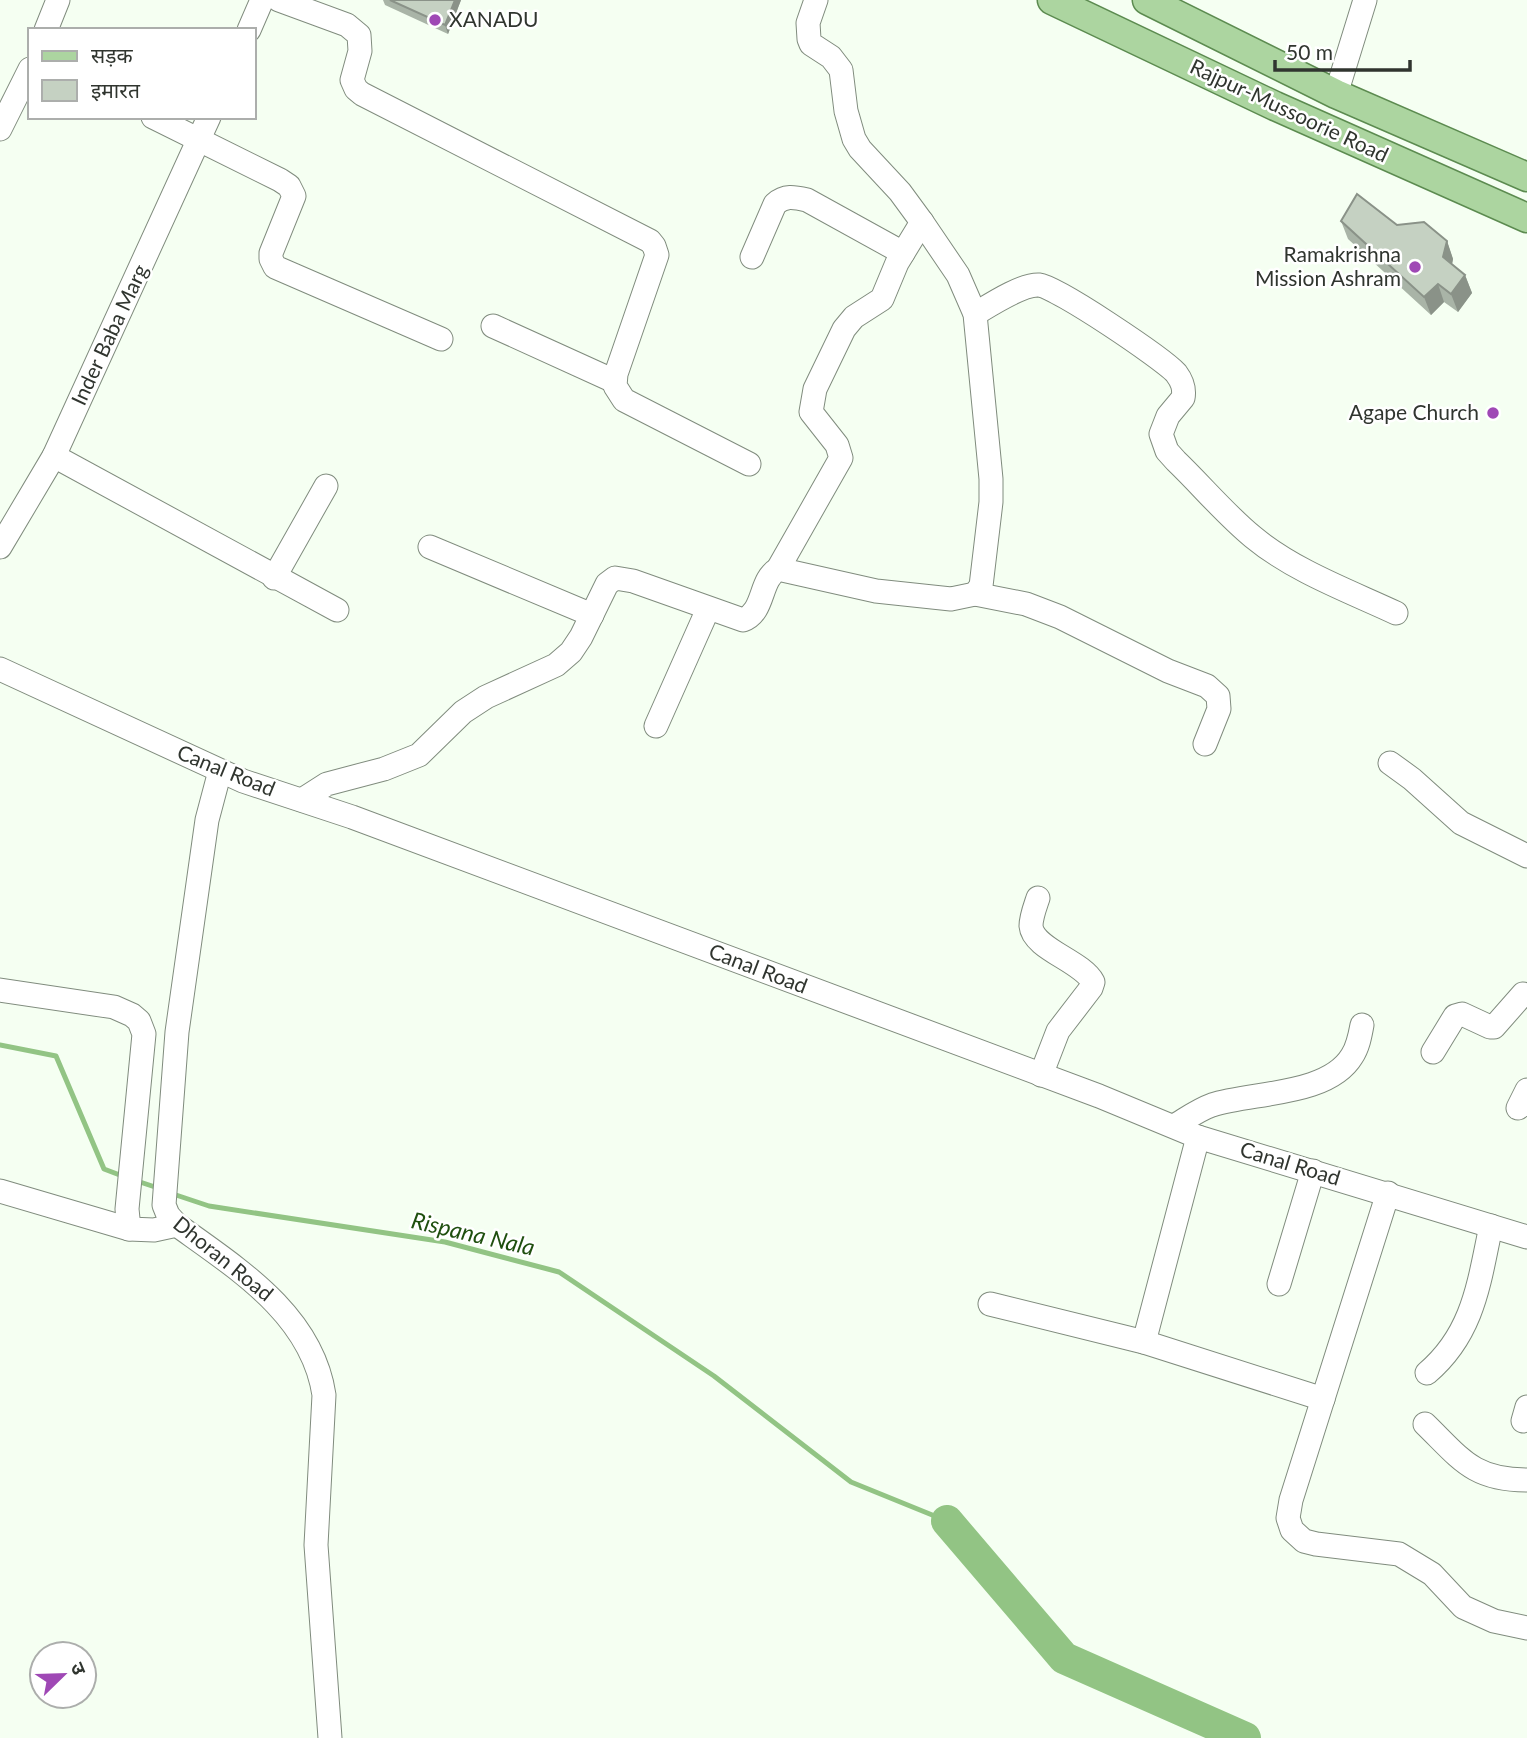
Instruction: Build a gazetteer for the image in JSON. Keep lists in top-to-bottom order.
{
  "streets": {
    "main road": ["Rajpur-Mussoorie Road"],
    "street": ["Inder Baba Marg", "Canal Road", "Dhoran Road"]
  },
  "crossings": [
    ["Canal Road", "Dhoran Road"]
  ],
  "water": ["Rispana Nala"],
  "places": ["XANADU", "Ramakrishna Mission Ashram", "Agape Church"],
  "legend": ["सड़क", "इमारत"],
  "scale_bar": "50 m",
  "north": "top right"
}
